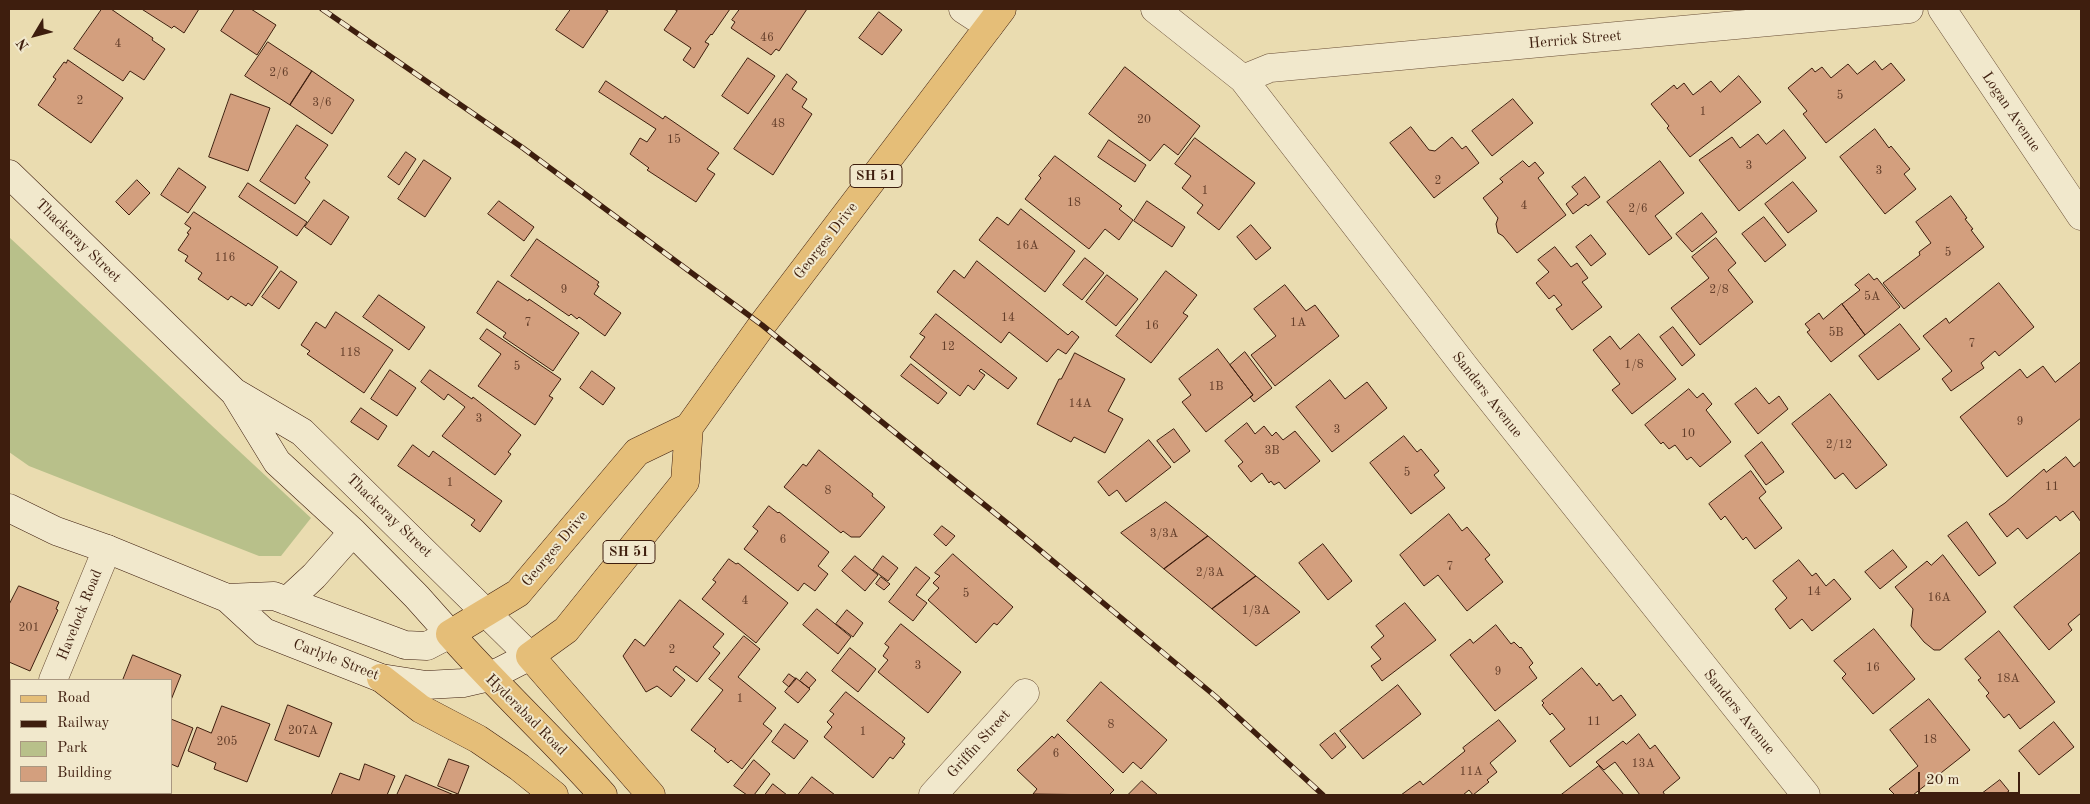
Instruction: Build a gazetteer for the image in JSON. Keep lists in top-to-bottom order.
{
  "streets": {
    "main road": [
      "SH 51",
      "Georges Drive",
      "Carlyle Street",
      "Hyderabad Road"
    ],
    "street": [
      "Herrick Street",
      "Logan Avenue",
      "Thackeray Street",
      "Sanders Avenue",
      "Havelock Road",
      "Griffin Street"
    ]
  },
  "crossings": [
    ["Herrick Street", "Sanders Avenue"],
    ["SH 51", "Thackeray Street"],
    ["SH 51", "Georges Drive"],
    ["Thackeray Street", "Georges Drive"],
    ["Thackeray Street", "Carlyle Street"],
    ["Thackeray Street", "Hyderabad Road"],
    ["Georges Drive", "Carlyle Street"],
    ["Havelock Road", "Carlyle Street"],
    ["Carlyle Street", "Hyderabad Road"]
  ],
  "house_numbers": [
    "46",
    "4",
    "2/6",
    "5",
    "2",
    "3/6",
    "1",
    "20",
    "48",
    "15",
    "3",
    "3",
    "2",
    "1",
    "18",
    "4",
    "2/6",
    "16A",
    "5",
    "116",
    "9",
    "2/8",
    "5A",
    "14",
    "7",
    "1A",
    "16",
    "5B",
    "7",
    "12",
    "118",
    "1/8",
    "5",
    "1B",
    "14A",
    "3",
    "9",
    "3",
    "10",
    "2/12",
    "3B",
    "5",
    "1",
    "11",
    "8",
    "3/3A",
    "6",
    "7",
    "2/3A",
    "14",
    "5",
    "16A",
    "4",
    "1/3A",
    "201",
    "2",
    "3",
    "16",
    "9",
    "18A",
    "1",
    "11",
    "8",
    "207A",
    "1",
    "18",
    "205",
    "6",
    "13A",
    "11A"
  ],
  "legend": [
    "Road",
    "Railway",
    "Park",
    "Building"
  ],
  "scale_bar": "20 m",
  "north": "bottom left"
}
